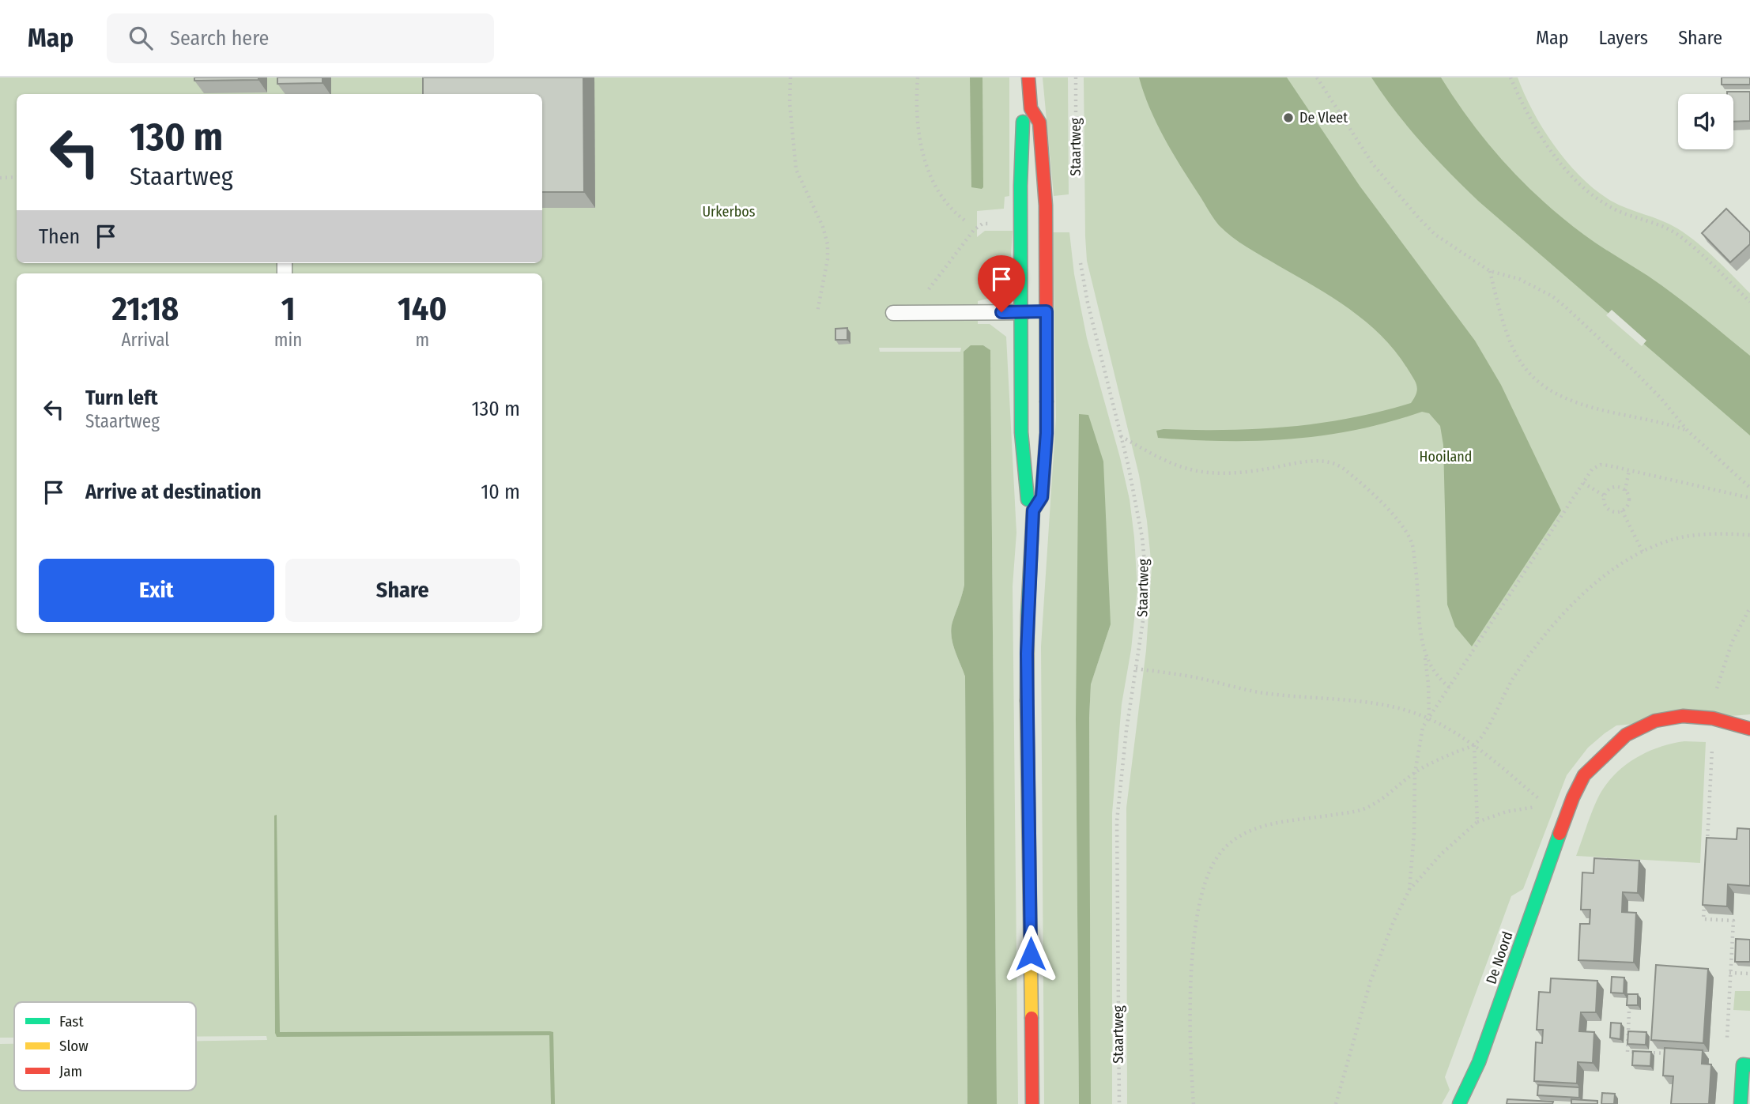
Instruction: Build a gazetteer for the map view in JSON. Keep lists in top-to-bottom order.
{
  "streets": {
    "main road": ["De Noord"],
    "path": ["Staartweg"]
  },
  "parks": ["Urkerbos", "Hooiland"],
  "places": ["De Vleet"],
  "legend": ["Fast", "Slow", "Jam"],
  "page": {
    "header": "Map",
    "search": "Search here",
    "nav": ["Map", "Layers", "Share"],
    "turn": ["130 m", "Staartweg"],
    "then": "Then",
    "eta": [
      "21:18",
      "Arrival",
      "1",
      "min",
      "140",
      "m"
    ],
    "list": [
      {
        "name": "Turn left",
        "note": "Staartweg",
        "value": "130 m"
      },
      {
        "name": "Arrive at destination",
        "value": "10 m"
      }
    ],
    "buttons": ["Exit", "Share"]
  }
}
